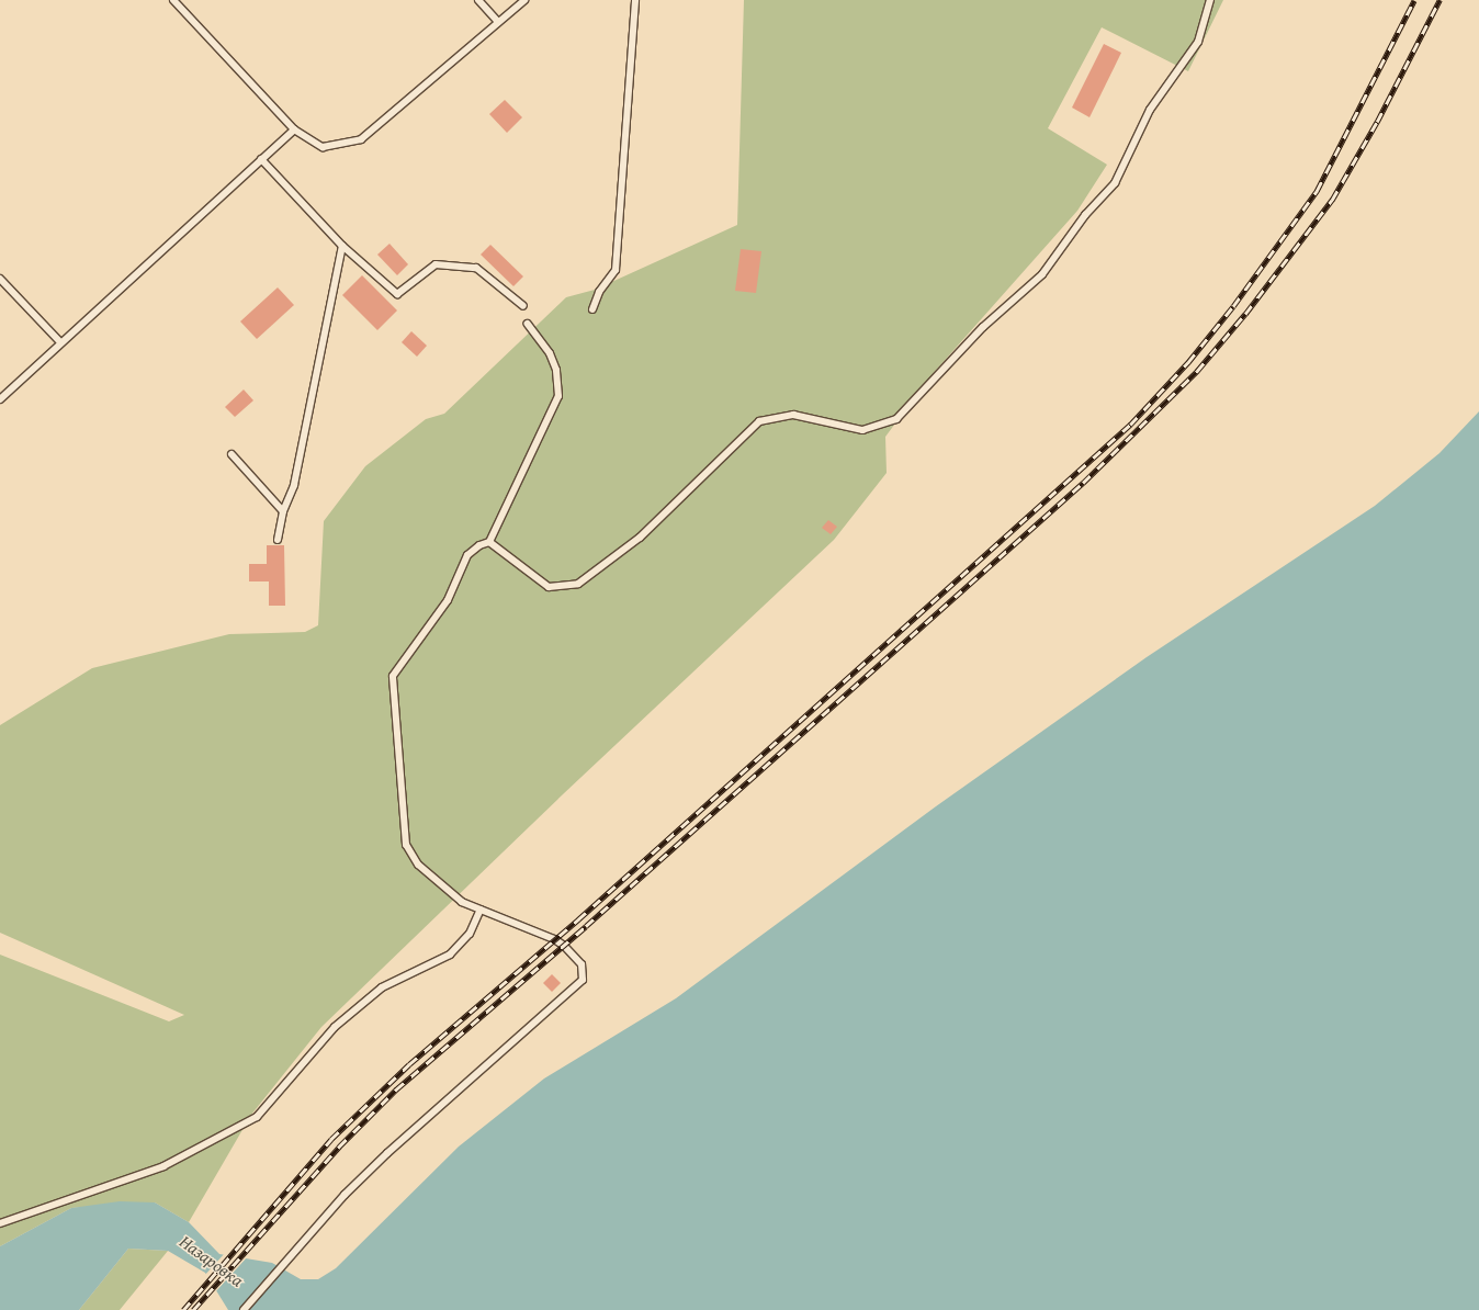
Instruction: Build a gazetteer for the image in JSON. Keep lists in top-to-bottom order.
{
  "water": ["Назаровка"]
}
